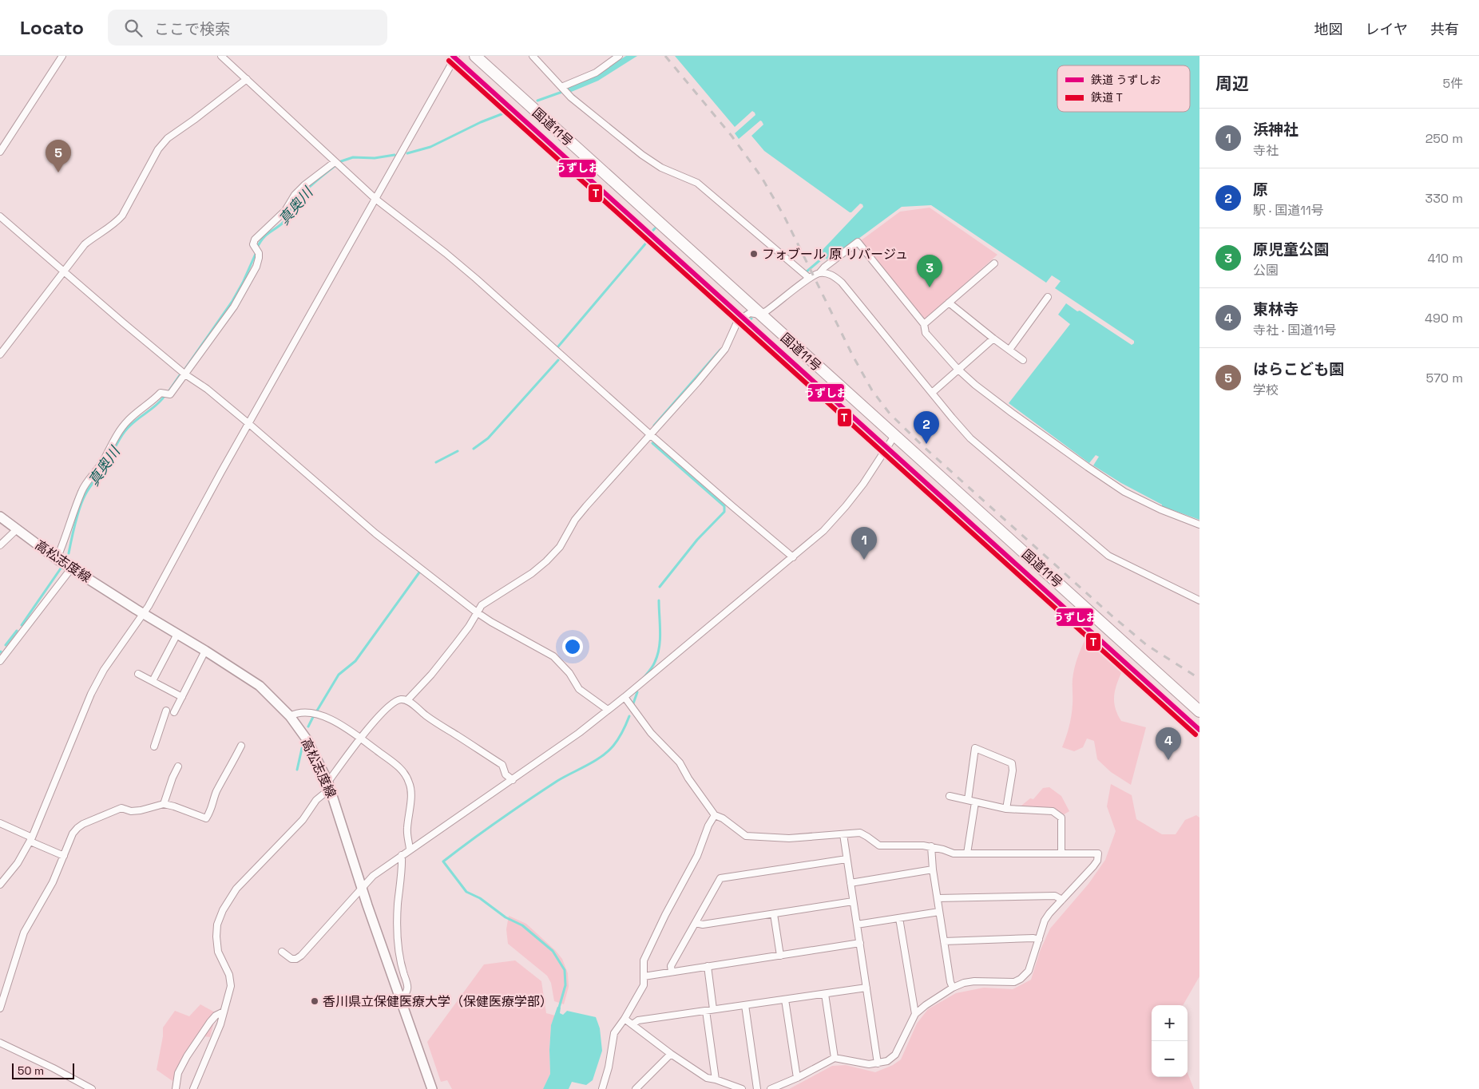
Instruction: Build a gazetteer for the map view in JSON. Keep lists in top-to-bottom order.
{
  "streets": {
    "highway": ["国道11号"],
    "main road": ["高松志度線"]
  },
  "water": ["真奥川"],
  "places": ["フォブール 原 リバージュ", "香川県立保健医療大学（保健医療学部）"],
  "lines": ["rail line うずしお", "rail line T"],
  "legend": ["鉄道 うずしお", "鉄道 T"],
  "scale_bar": "50 m",
  "page": {
    "header": "Locato",
    "search": "ここで検索",
    "nav": ["地図", "レイヤ", "共有"],
    "heading": ["周辺", "5件"],
    "list": [
      {
        "mark": "1",
        "name": "浜神社",
        "note": "寺社",
        "value": "250 m"
      },
      {
        "mark": "2",
        "name": "原",
        "note": "駅 · 国道11号",
        "value": "330 m"
      },
      {
        "mark": "3",
        "name": "原児童公園",
        "note": "公園",
        "value": "410 m"
      },
      {
        "mark": "4",
        "name": "東林寺",
        "note": "寺社 · 国道11号",
        "value": "490 m"
      },
      {
        "mark": "5",
        "name": "はらこども園",
        "note": "学校",
        "value": "570 m"
      }
    ],
    "pins": [
      "5",
      "3",
      "2",
      "1",
      "4"
    ],
    "map_buttons": ["+", "−"],
    "scale": "50 m"
  }
}
